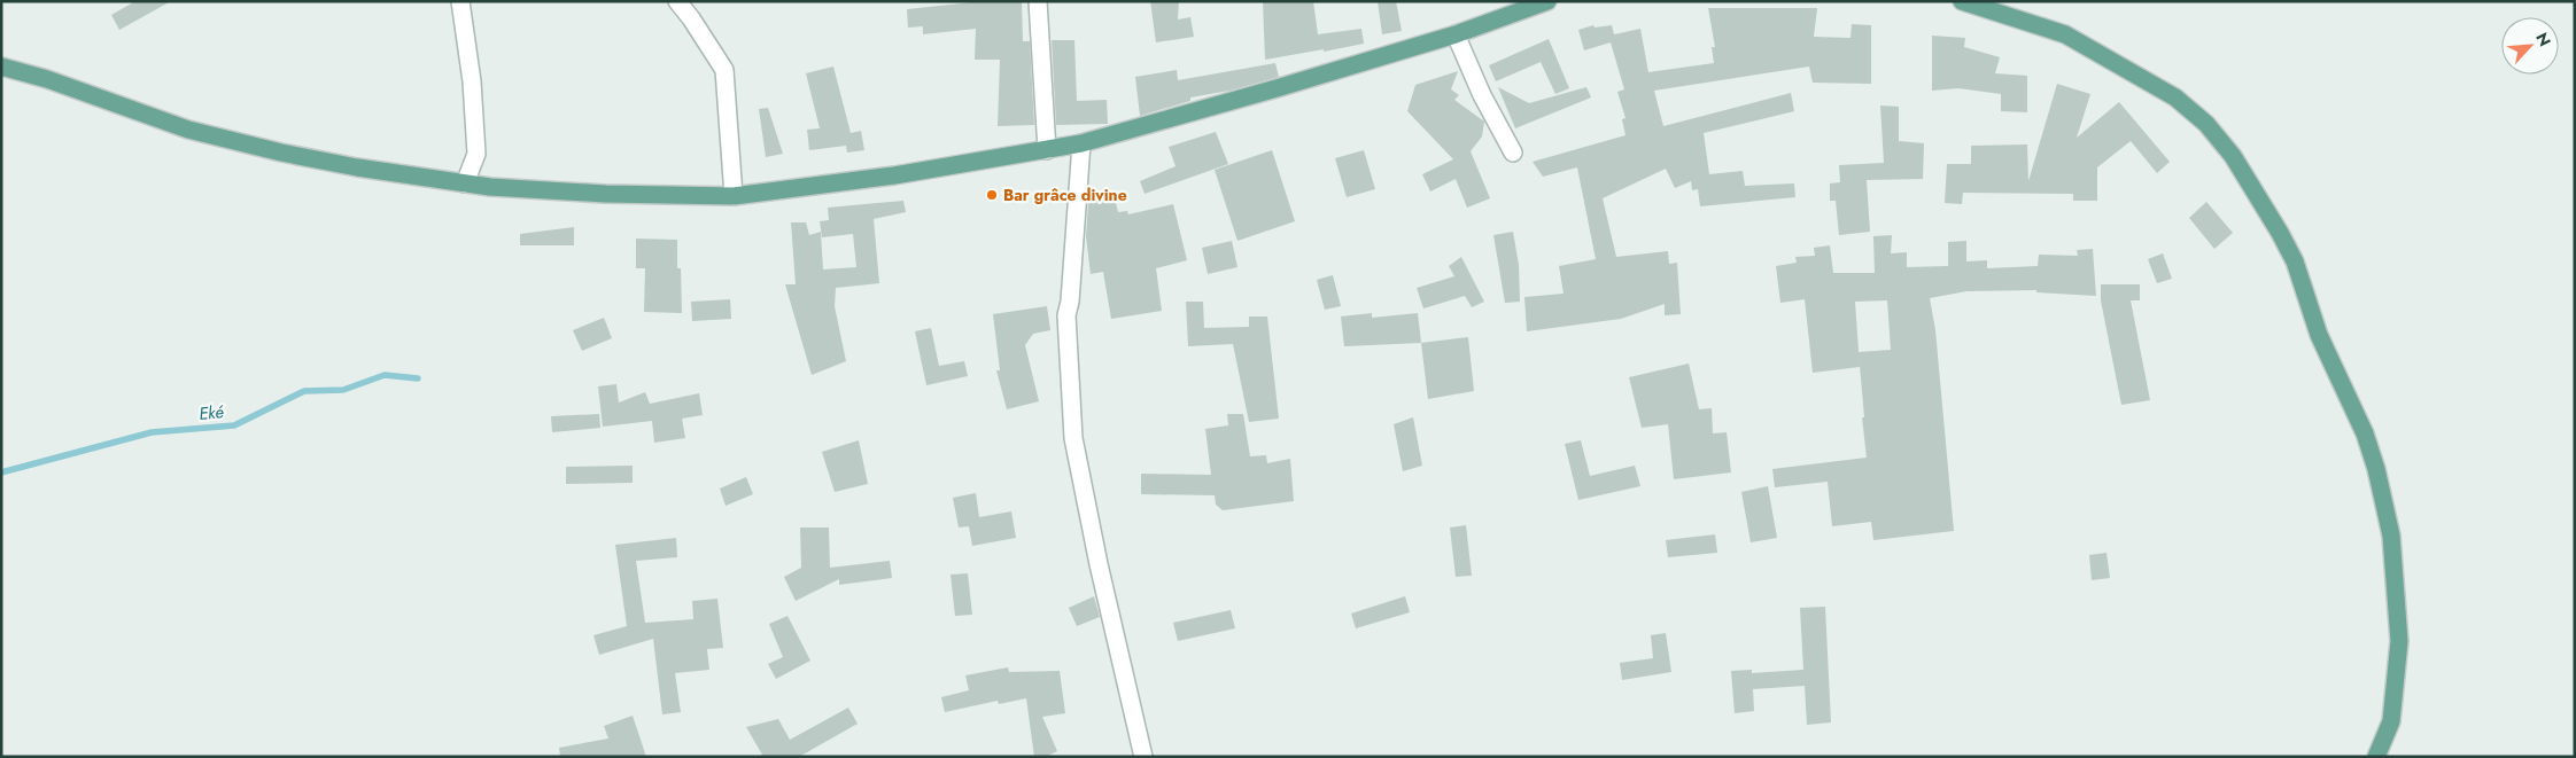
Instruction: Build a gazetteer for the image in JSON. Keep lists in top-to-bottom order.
{
  "water": ["Eké"],
  "places": ["Bar grâce divine"],
  "north": "top right"
}
